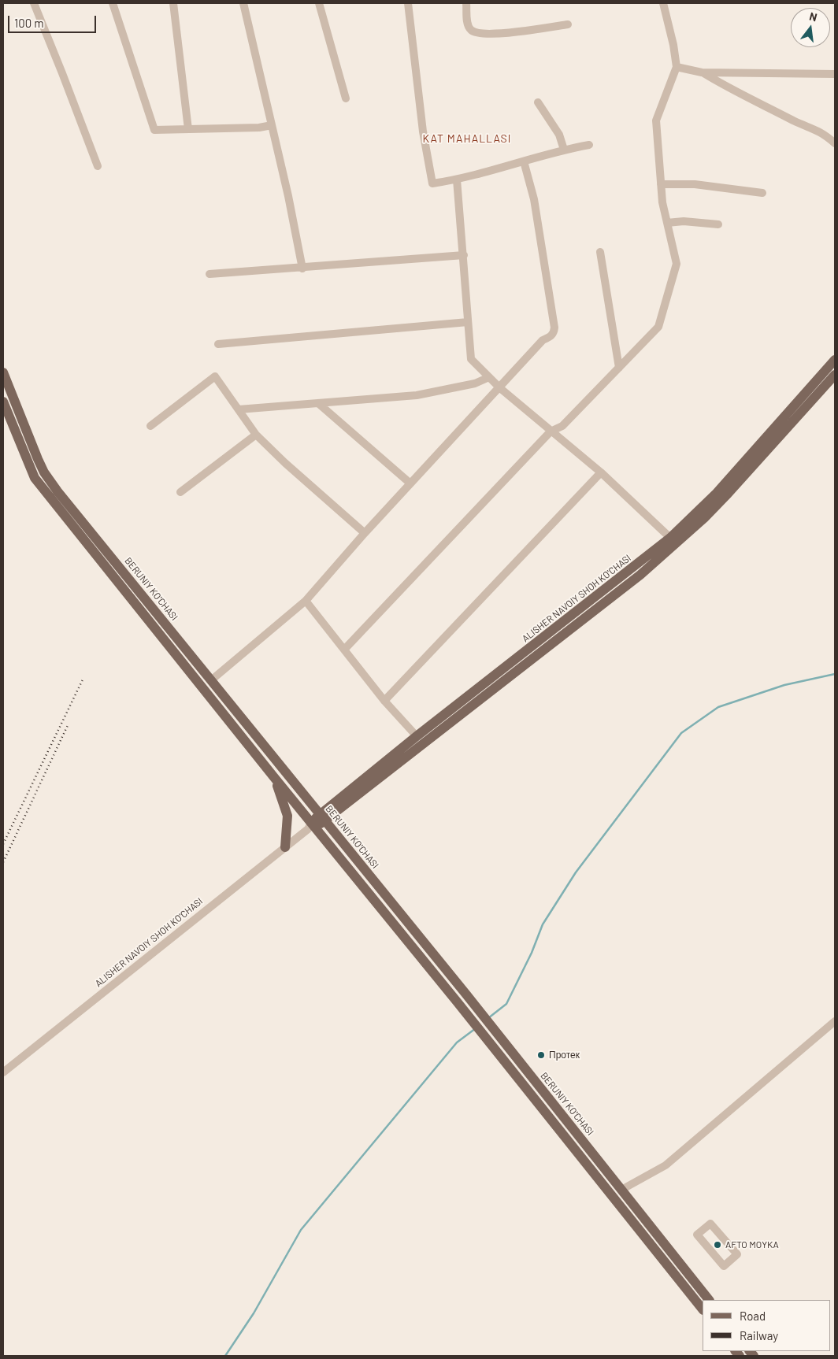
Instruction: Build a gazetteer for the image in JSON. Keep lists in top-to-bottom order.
{
  "streets": {
    "main road": ["BERUNIY KO'CHASI", "ALISHER NAVOIY SHOH KO'CHASI"]
  },
  "crossings": [
    ["BERUNIY KO'CHASI", "ALISHER NAVOIY SHOH KO'CHASI"]
  ],
  "districts": ["KAT MAHALLASI"],
  "places": ["Протек", "AFTO MOYKA"],
  "legend": ["Road", "Railway"],
  "scale_bar": "100 m",
  "north": "top"
}
